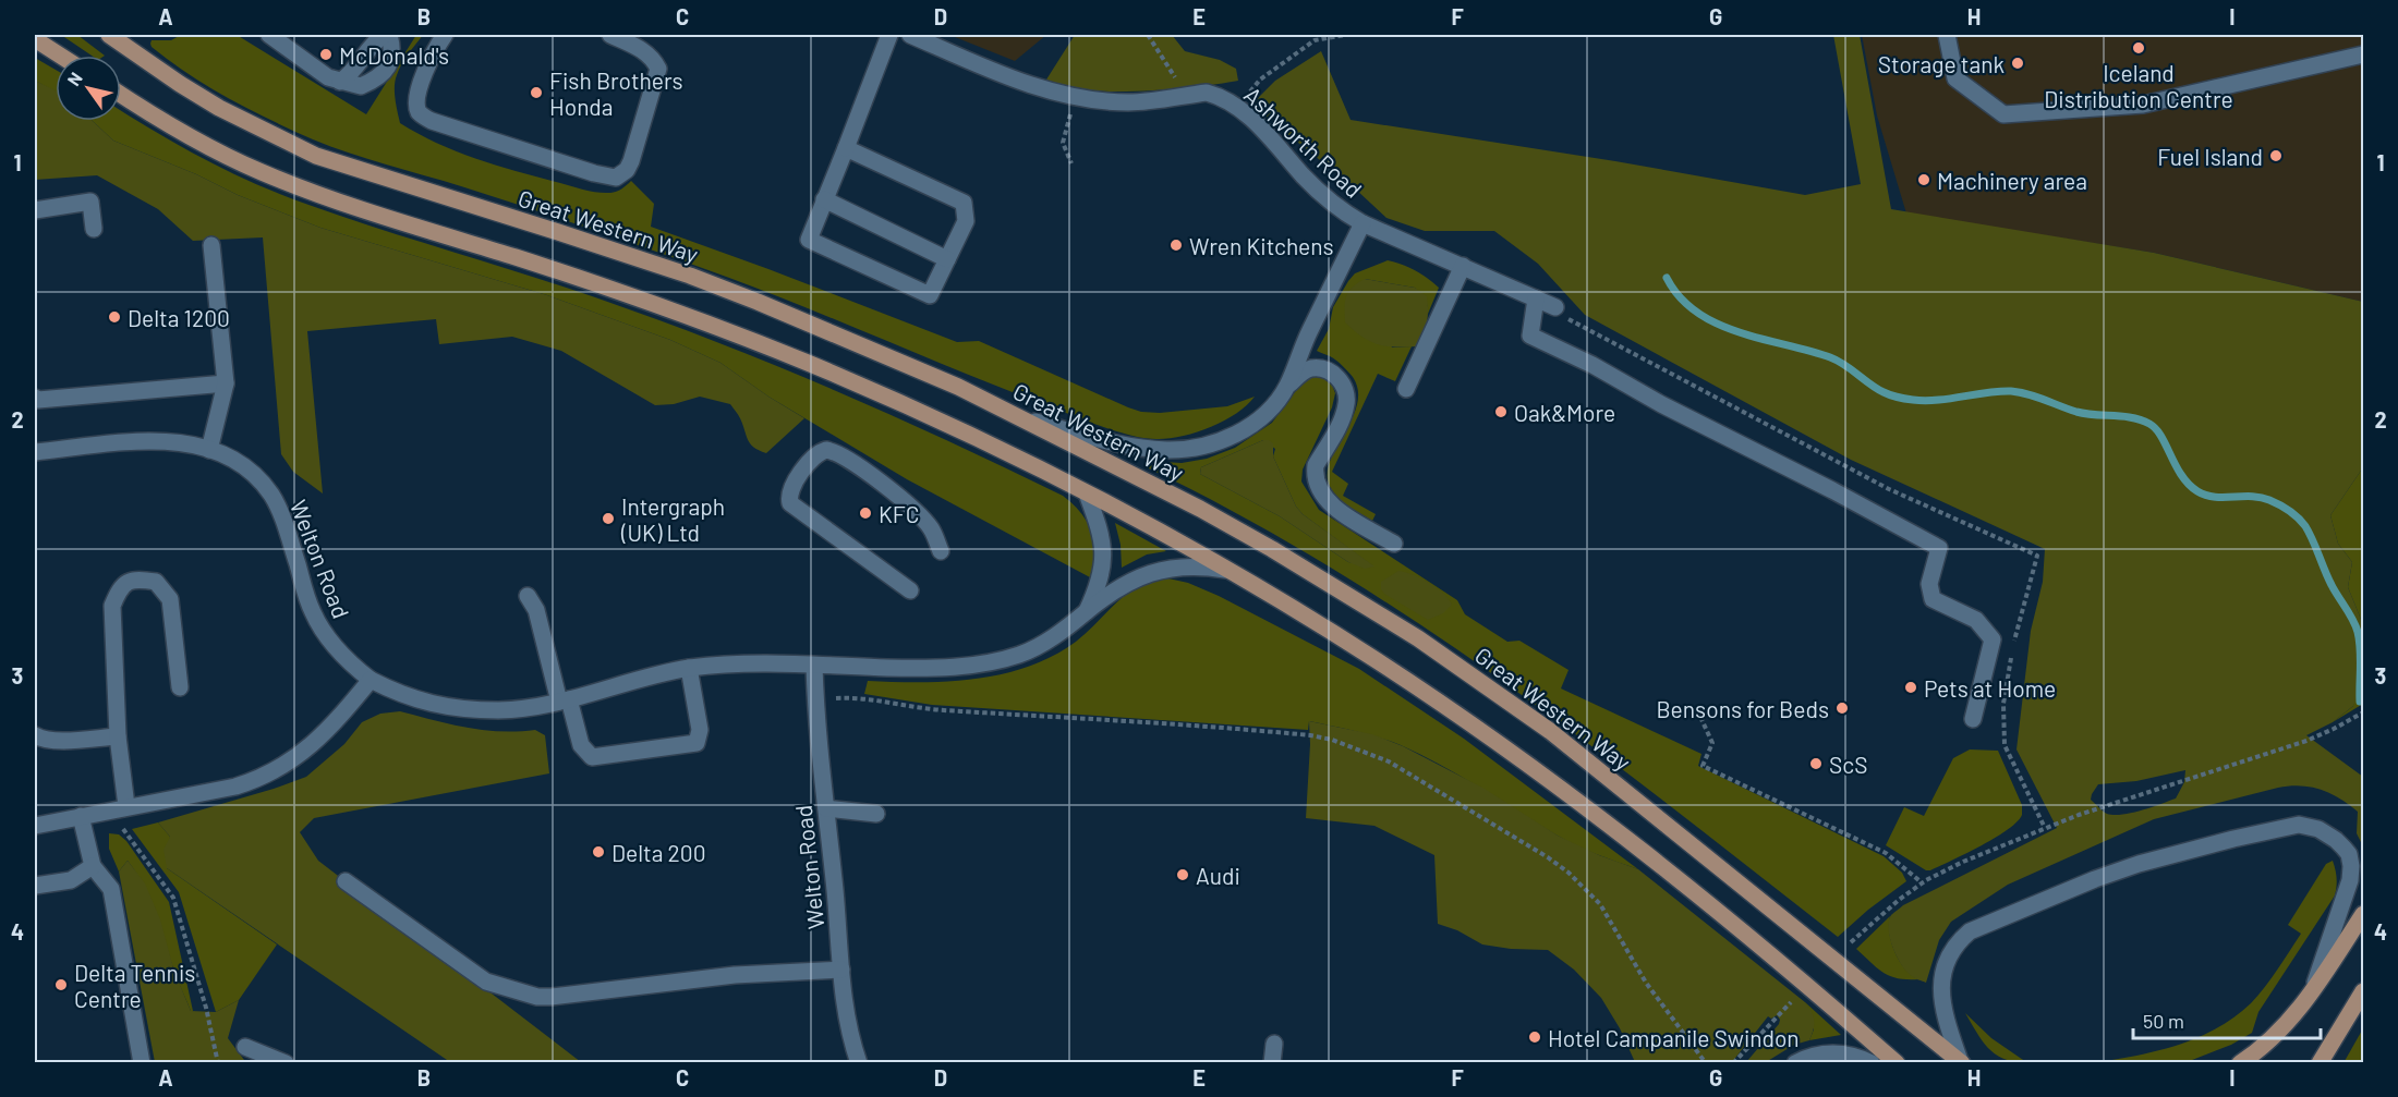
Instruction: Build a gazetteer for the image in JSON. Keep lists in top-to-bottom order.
{
  "streets": {
    "main road": ["Great Western Way"],
    "street": ["Ashworth Road", "Welton Road"]
  },
  "crossings": [
    ["Ashworth Road", "Great Western Way"]
  ],
  "places": [
    "Iceland Distribution Centre",
    "McDonald's",
    "Storage tank",
    "Fish Brothers Honda",
    "Fuel Island",
    "Machinery area",
    "Wren Kitchens",
    "Delta 1200",
    "Oak&More",
    "KFC",
    "Intergraph (UK) Ltd",
    "Pets at Home",
    "Bensons for Beds",
    "ScS",
    "Delta 200",
    "Audi",
    "Delta Tennis Centre",
    "Hotel Campanile Swindon"
  ],
  "scale_bar": "50 m",
  "north": "top left",
  "grid": {
    "columns": [
      "A",
      "B",
      "C",
      "D",
      "E",
      "F",
      "G",
      "H",
      "I"
    ],
    "rows": [
      "1",
      "2",
      "3",
      "4"
    ]
  }
}
